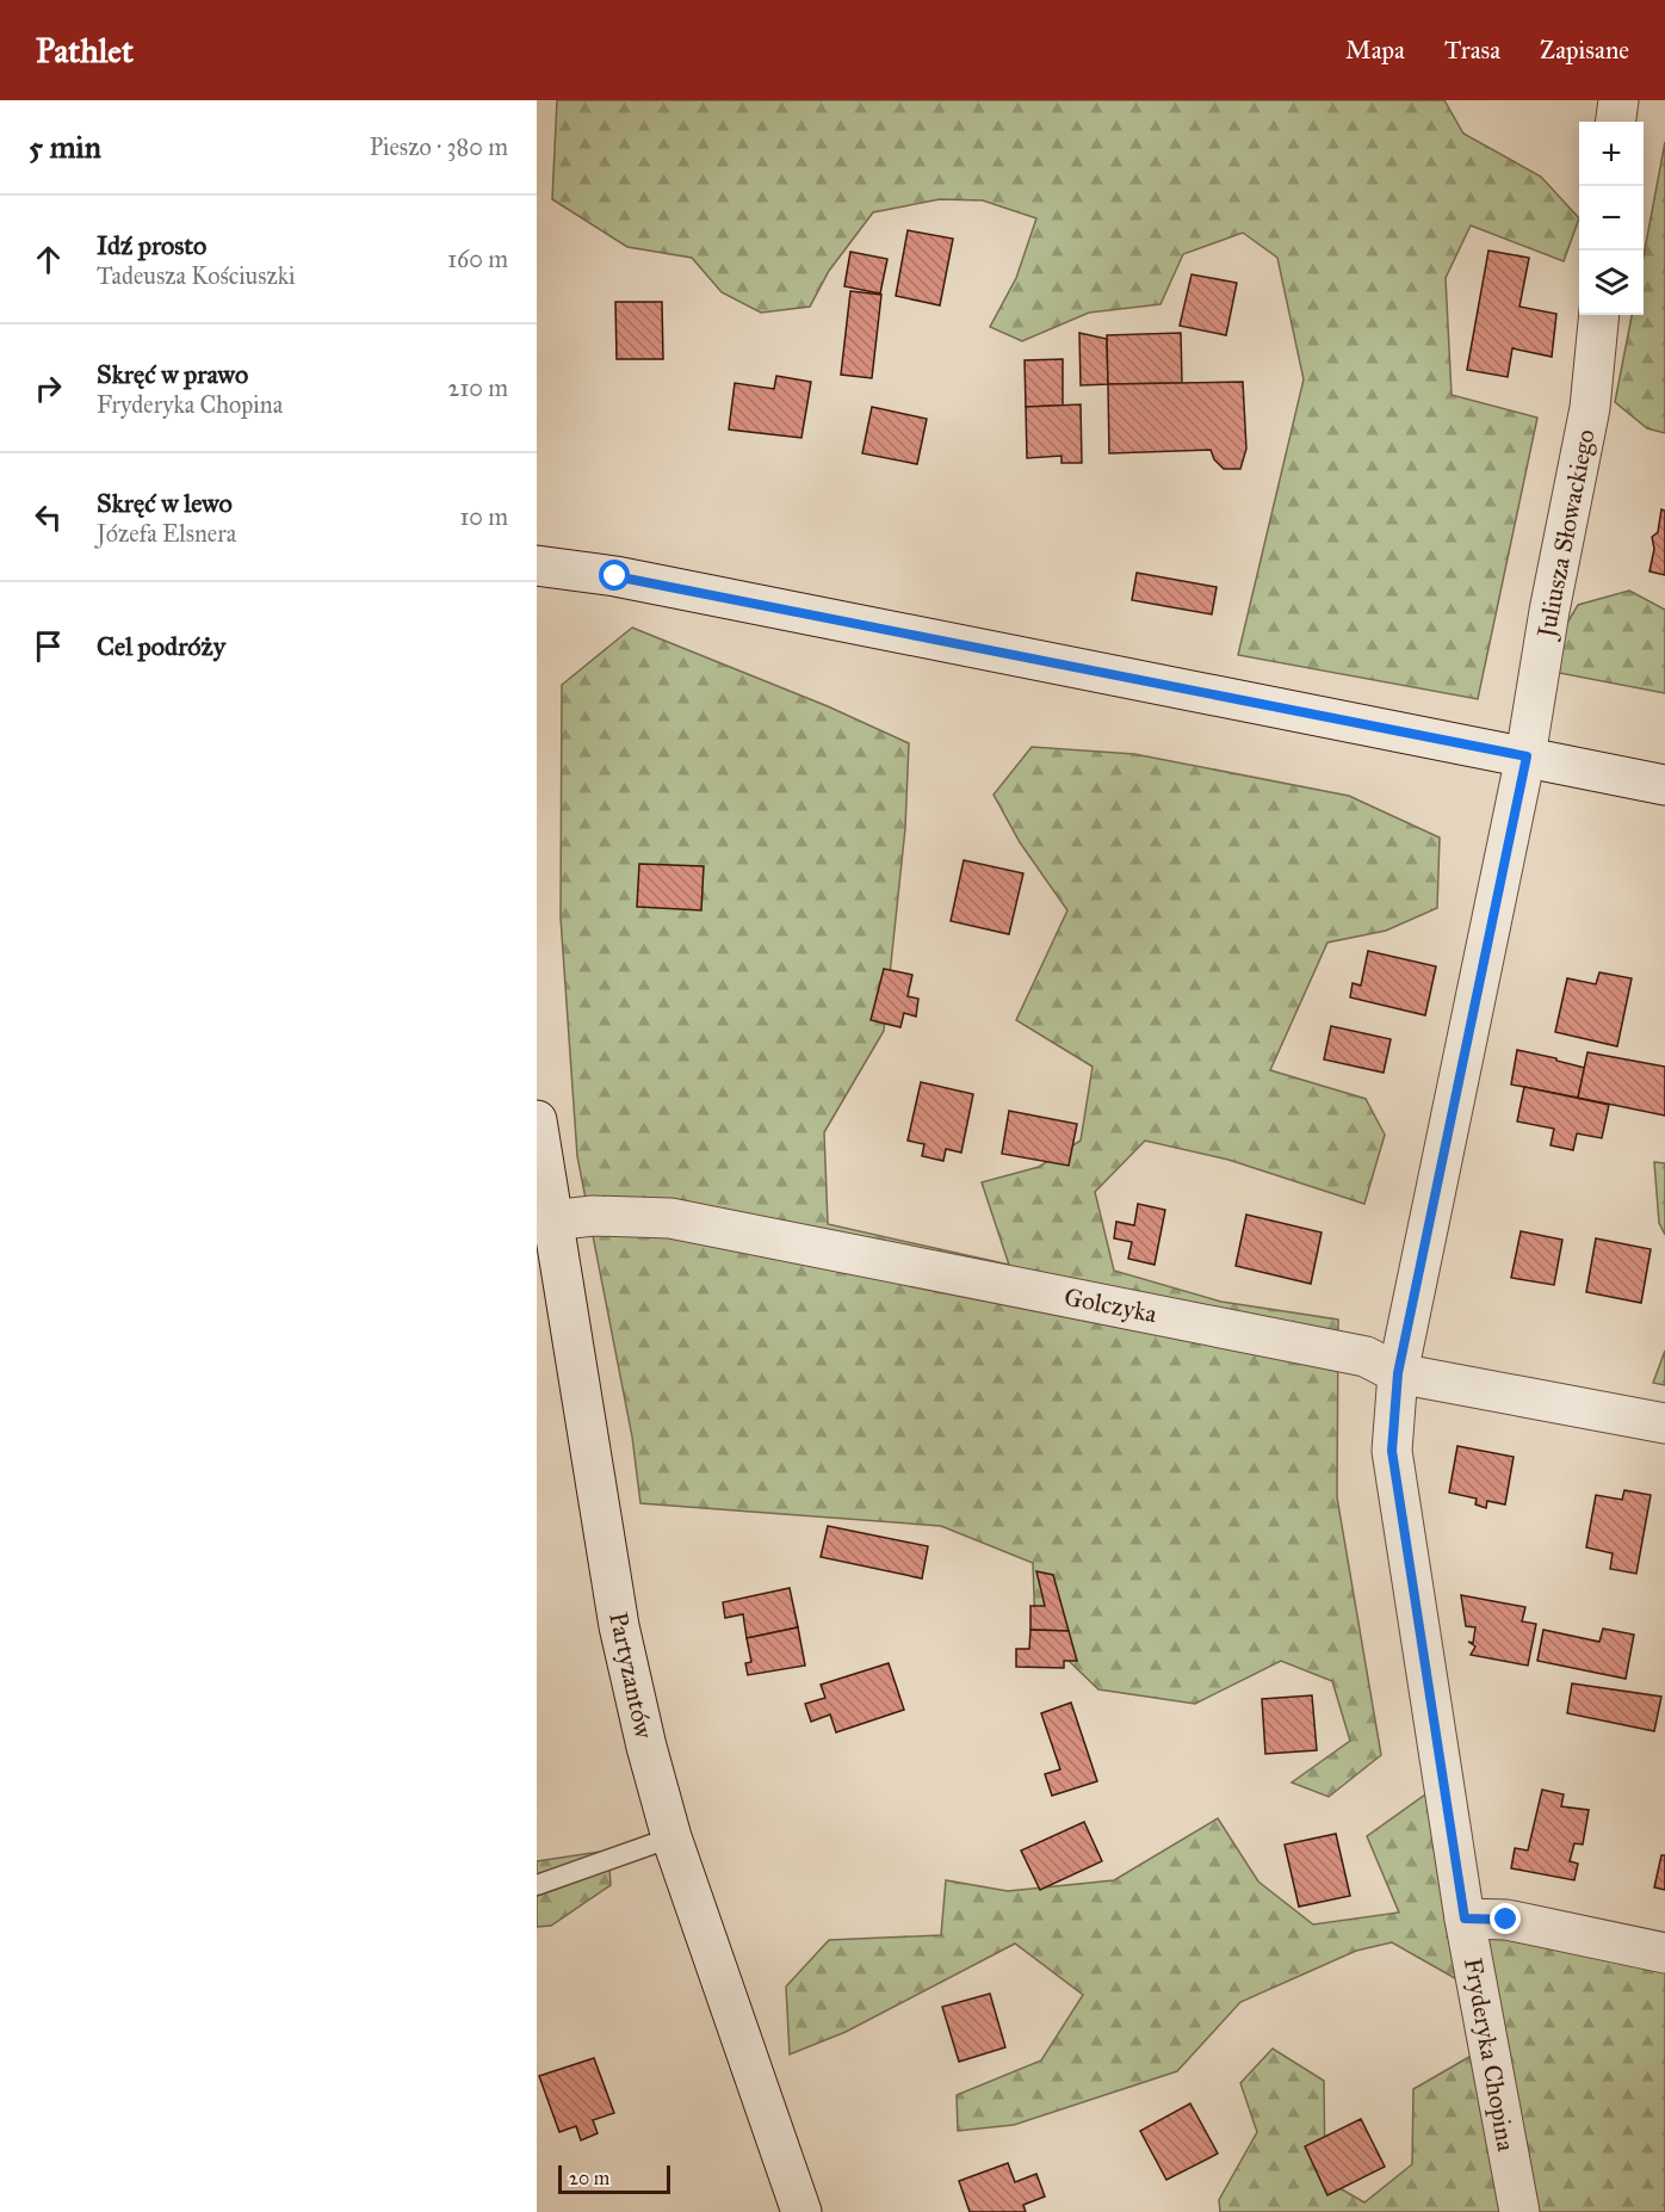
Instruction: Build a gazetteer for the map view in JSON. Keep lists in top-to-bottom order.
{
  "streets": {
    "street": [
      "Juliusza Słowackiego",
      "Golczyka",
      "Partyzantów",
      "Fryderyka Chopina"
    ]
  },
  "crossings": [
    ["Juliusza Słowackiego", "Fryderyka Chopina"],
    ["Golczyka", "Partyzantów"],
    ["Golczyka", "Fryderyka Chopina"]
  ],
  "scale_bar": "20 m",
  "page": {
    "header": "Pathlet",
    "nav": ["Mapa", "Trasa", "Zapisane"],
    "heading": ["5 min", "Pieszo · 380 m"],
    "map_buttons": ["+", "−"],
    "list": [
      ["Idź prosto", "Tadeusza Kościuszki", "160 m"],
      ["Skręć w prawo", "Fryderyka Chopina", "210 m"],
      ["Skręć w lewo", "Józefa Elsnera", "10 m"],
      "Cel podróży"
    ],
    "scale": "20 m"
  }
}
